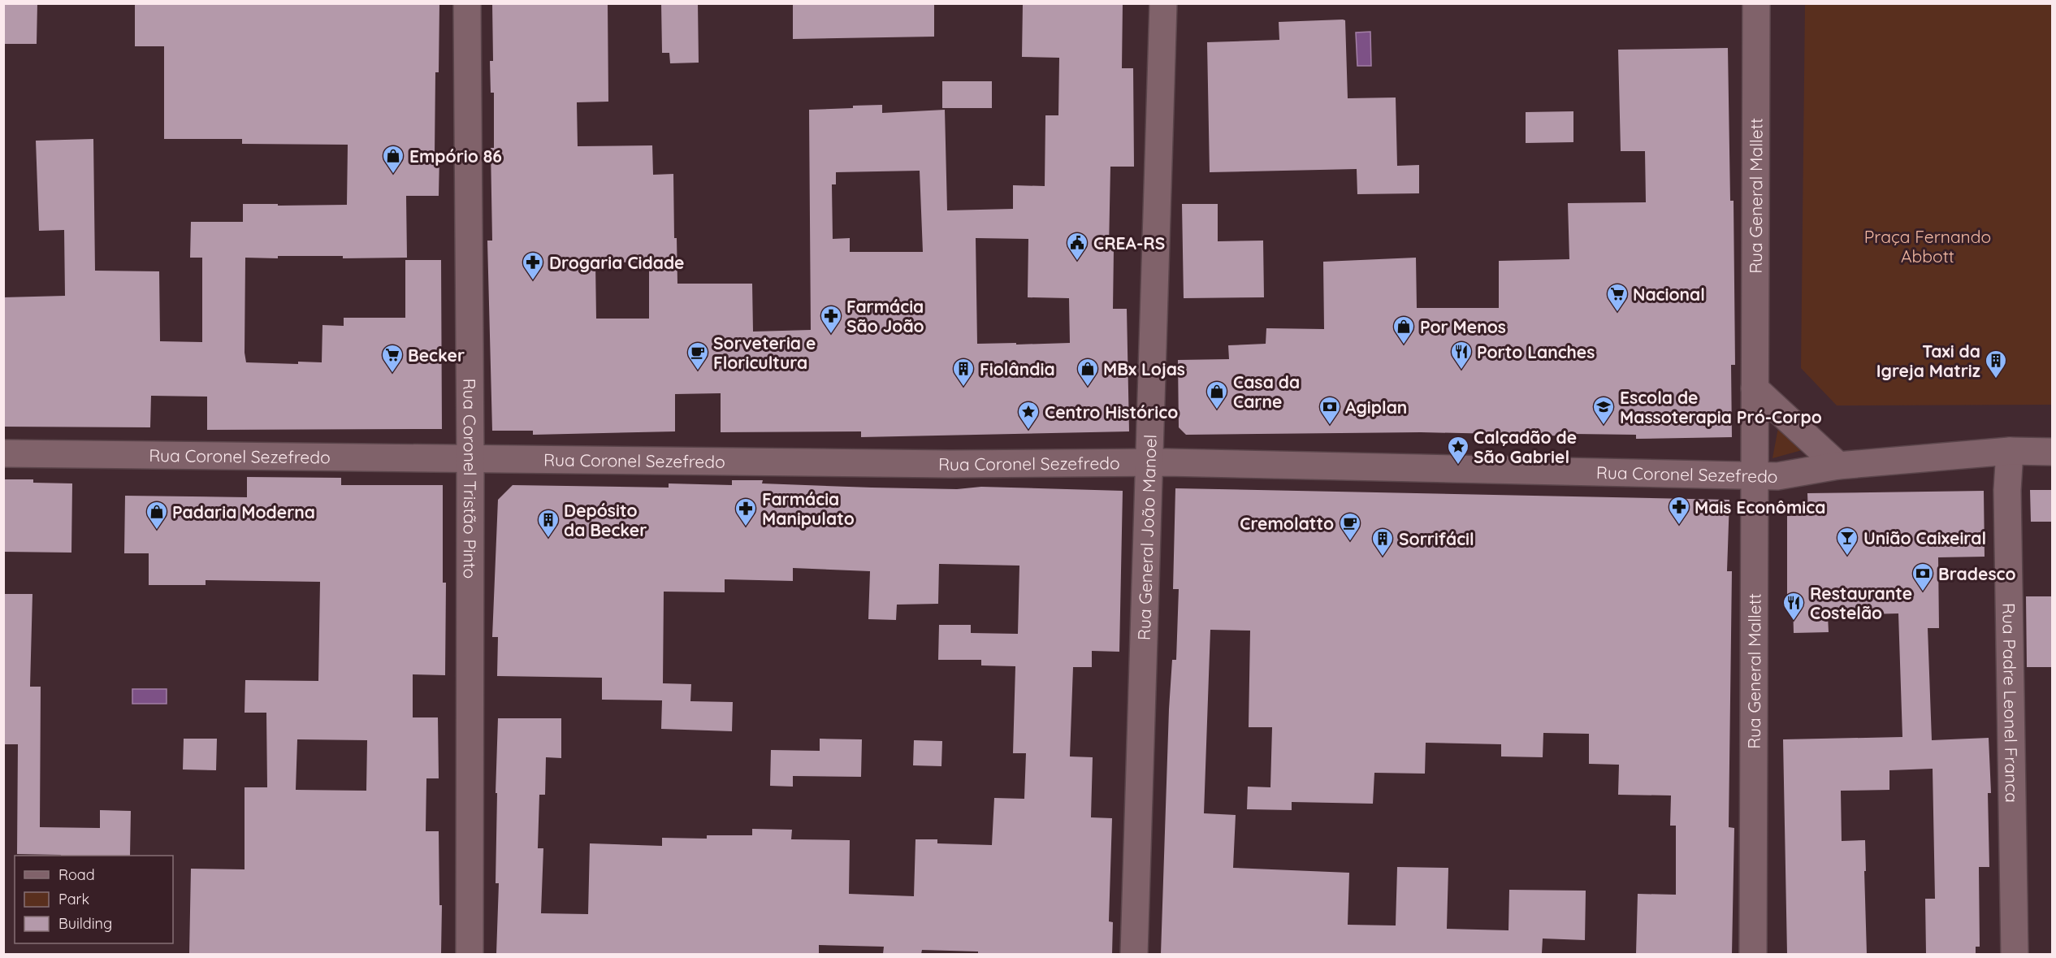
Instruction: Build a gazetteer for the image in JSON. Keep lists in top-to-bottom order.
{
  "streets": {
    "street": [
      "Rua General Mallett",
      "Rua Coronel Sezefredo",
      "Rua Coronel Tristão Pinto",
      "Rua General João Manoel",
      "Rua Padre Leonel Franca"
    ]
  },
  "crossings": [
    ["Rua General Mallett", "Rua Coronel Sezefredo"],
    ["Rua Coronel Sezefredo", "Rua Coronel Tristão Pinto"],
    ["Rua Coronel Sezefredo", "Rua General João Manoel"],
    ["Rua Coronel Sezefredo", "Rua Padre Leonel Franca"]
  ],
  "parks": ["Praça Fernando Abbott"],
  "places": {
    "shop": [
      "Empório 86",
      "Por Menos",
      "MBx Lojas",
      "Casa da Carne",
      "Padaria Moderna"
    ],
    "public building": ["CREA-RS"],
    "pharmacy": [
      "Drogaria Cidade",
      "Farmácia São João",
      "Mais Econômica",
      "Farmácia Manipulato"
    ],
    "supermarket": ["Nacional", "Becker"],
    "restaurant": ["Porto Lanches", "Restaurante Costelão"],
    "cafe": ["Sorveteria e Floricultura", "Cremolatto"],
    "building": [
      "Taxi da Igreja Matriz",
      "Fiolândia",
      "Depósito da Becker",
      "Sorrifácil"
    ],
    "bank": ["Agiplan", "Bradesco"],
    "school or university": ["Escola de Massoterapia Pró-Corpo"],
    "place": ["Centro Histórico", "Calçadão de São Gabriel"],
    "bar": ["União Caixeiral"]
  },
  "legend": ["Road", "Park", "Building"]
}
